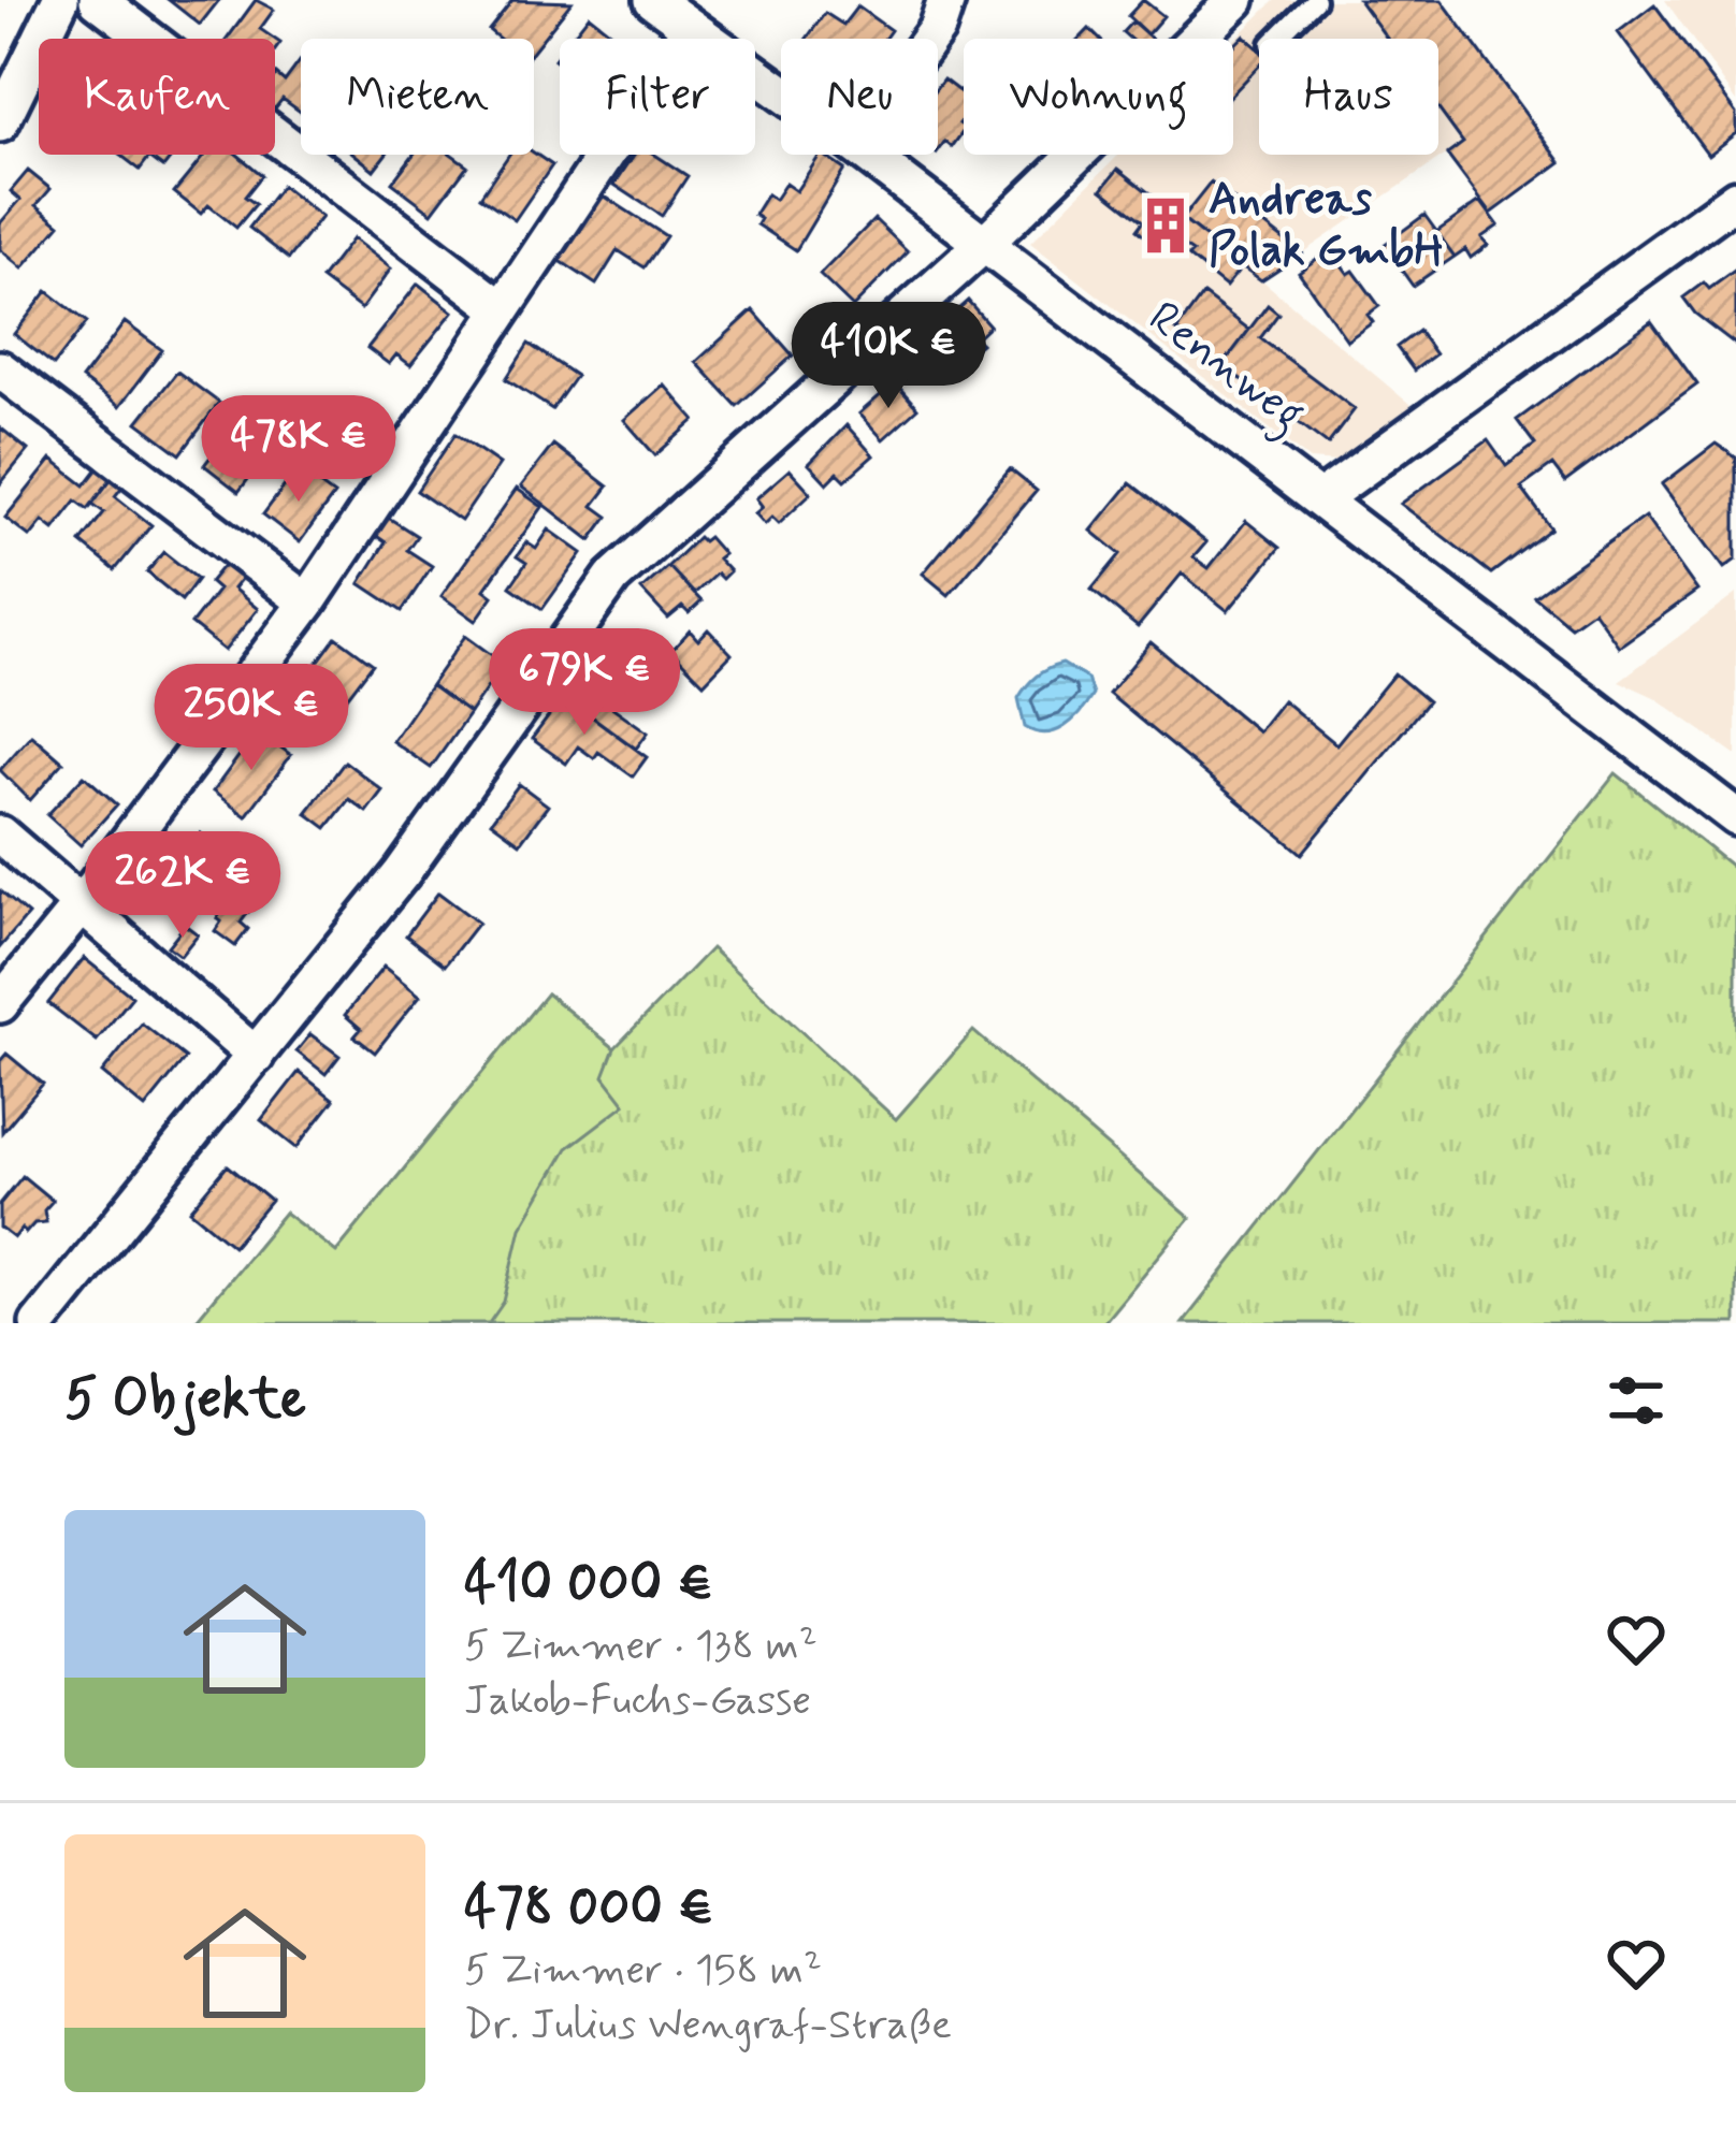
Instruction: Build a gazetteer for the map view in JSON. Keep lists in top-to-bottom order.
{
  "streets": {
    "street": ["Rennweg"]
  },
  "places": {
    "building": ["Andreas Polak GmbH"]
  },
  "page": {
    "chip": [
      "Kaufen",
      "Mieten",
      "Filter",
      "Neu",
      "Wohnung",
      "Haus"
    ],
    "price": [
      "410K €",
      "478K €",
      "679K €",
      "250K €",
      "262K €"
    ],
    "heading": "5 Objekte",
    "list": [
      {
        "name": "410 000 €",
        "note": "5 Zimmer · 138 m² · Jakob-Fuchs-Gasse"
      },
      {
        "name": "478 000 €",
        "note": "5 Zimmer · 158 m² · Dr. Julius Wengraf-Straße"
      }
    ]
  }
}
